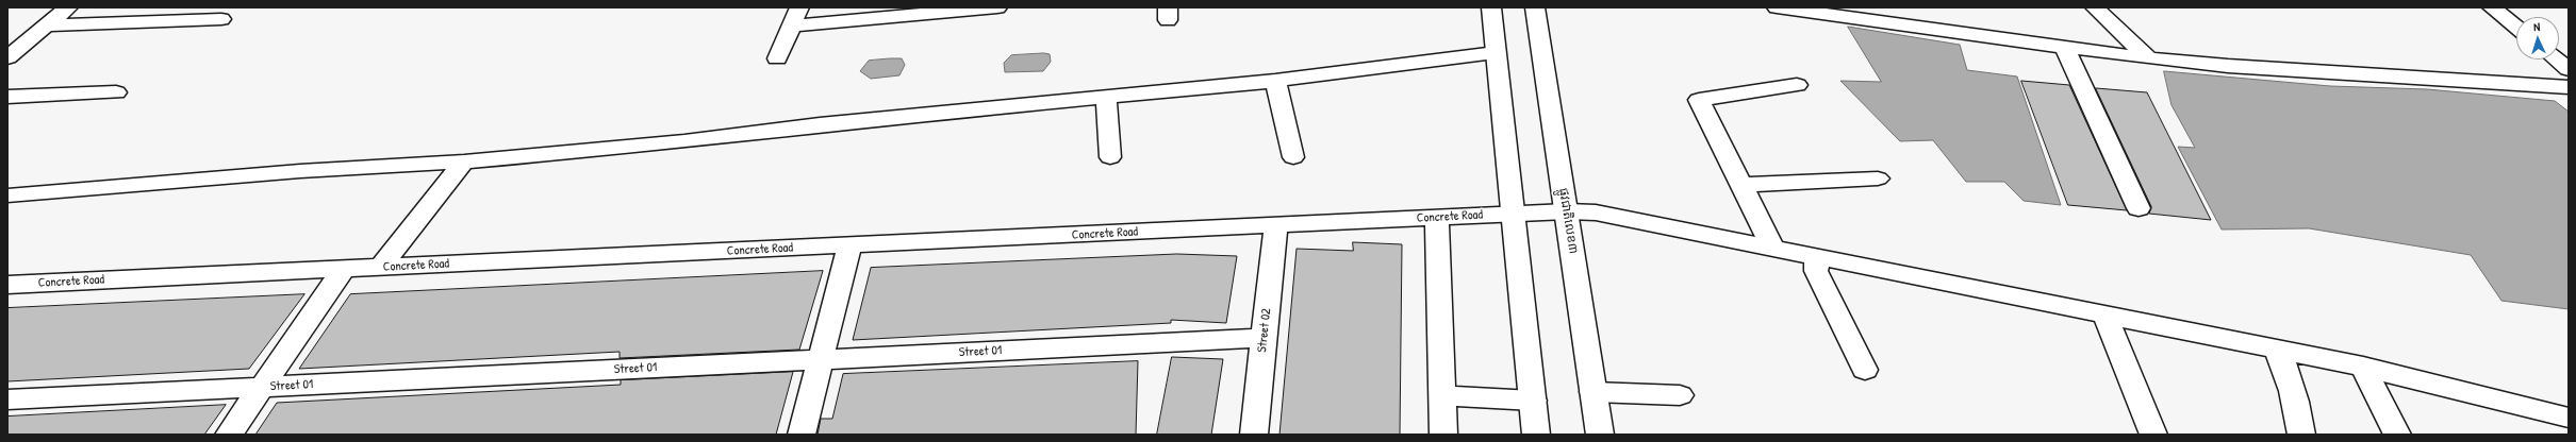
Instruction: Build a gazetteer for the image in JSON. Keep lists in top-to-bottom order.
{
  "streets": {
    "main road": [
      "Concrete Road",
      "ផ្លូវជាតិលេខ៣",
      "Street 02",
      "Street 01"
    ]
  },
  "crossings": [
    ["Concrete Road", "ផ្លូវជាតិលេខ៣"],
    ["Concrete Road", "Street 02"],
    ["Street 02", "Street 01"]
  ],
  "north": "top"
}
